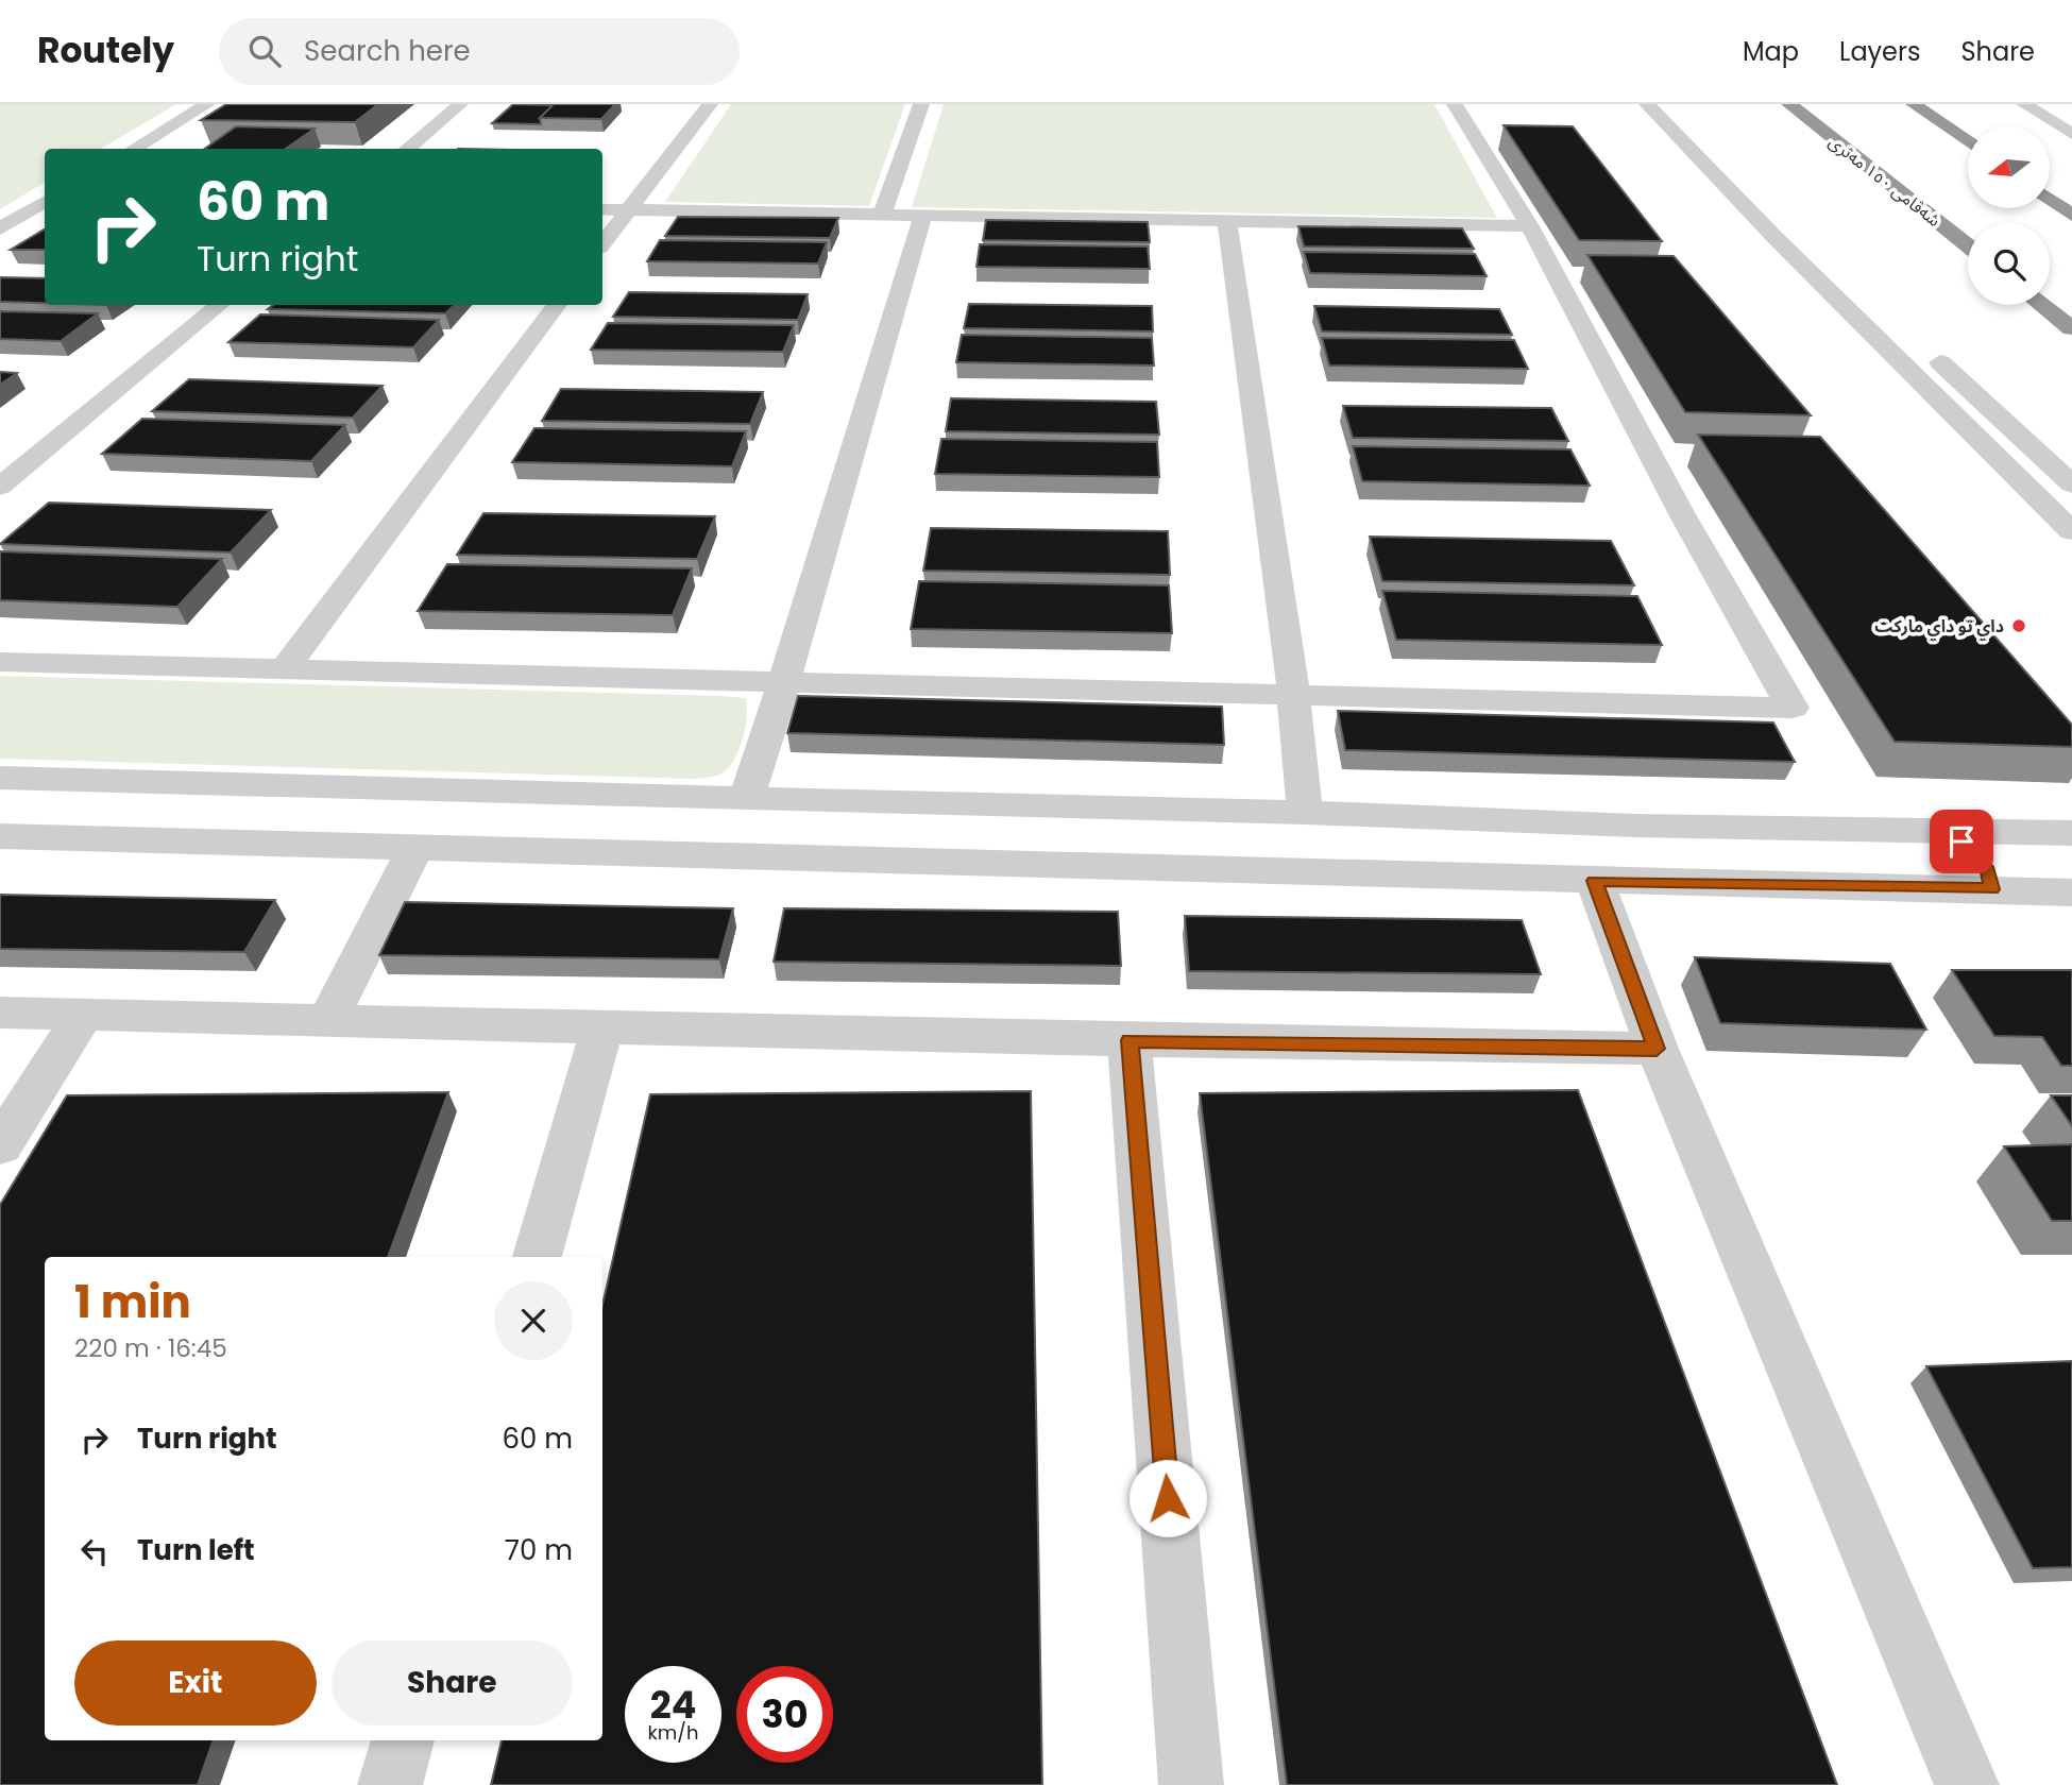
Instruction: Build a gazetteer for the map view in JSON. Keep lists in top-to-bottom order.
{
  "streets": {
    "highway": ["شەقامی ١٥٠ مەتری"]
  },
  "places": ["داي تو داي ماركت"],
  "north": "left",
  "page": {
    "header": "Routely",
    "search": "Search here",
    "nav": ["Map", "Layers", "Share"],
    "turn": ["60 m", "Turn right"],
    "heading": ["1 min", "220 m · 16:45"],
    "list": [
      {
        "name": "Turn right",
        "value": "60 m"
      },
      {
        "name": "Turn left",
        "value": "70 m"
      }
    ],
    "buttons": ["Exit", "Share"],
    "speed": "24 km/h",
    "limit": "30"
  }
}
